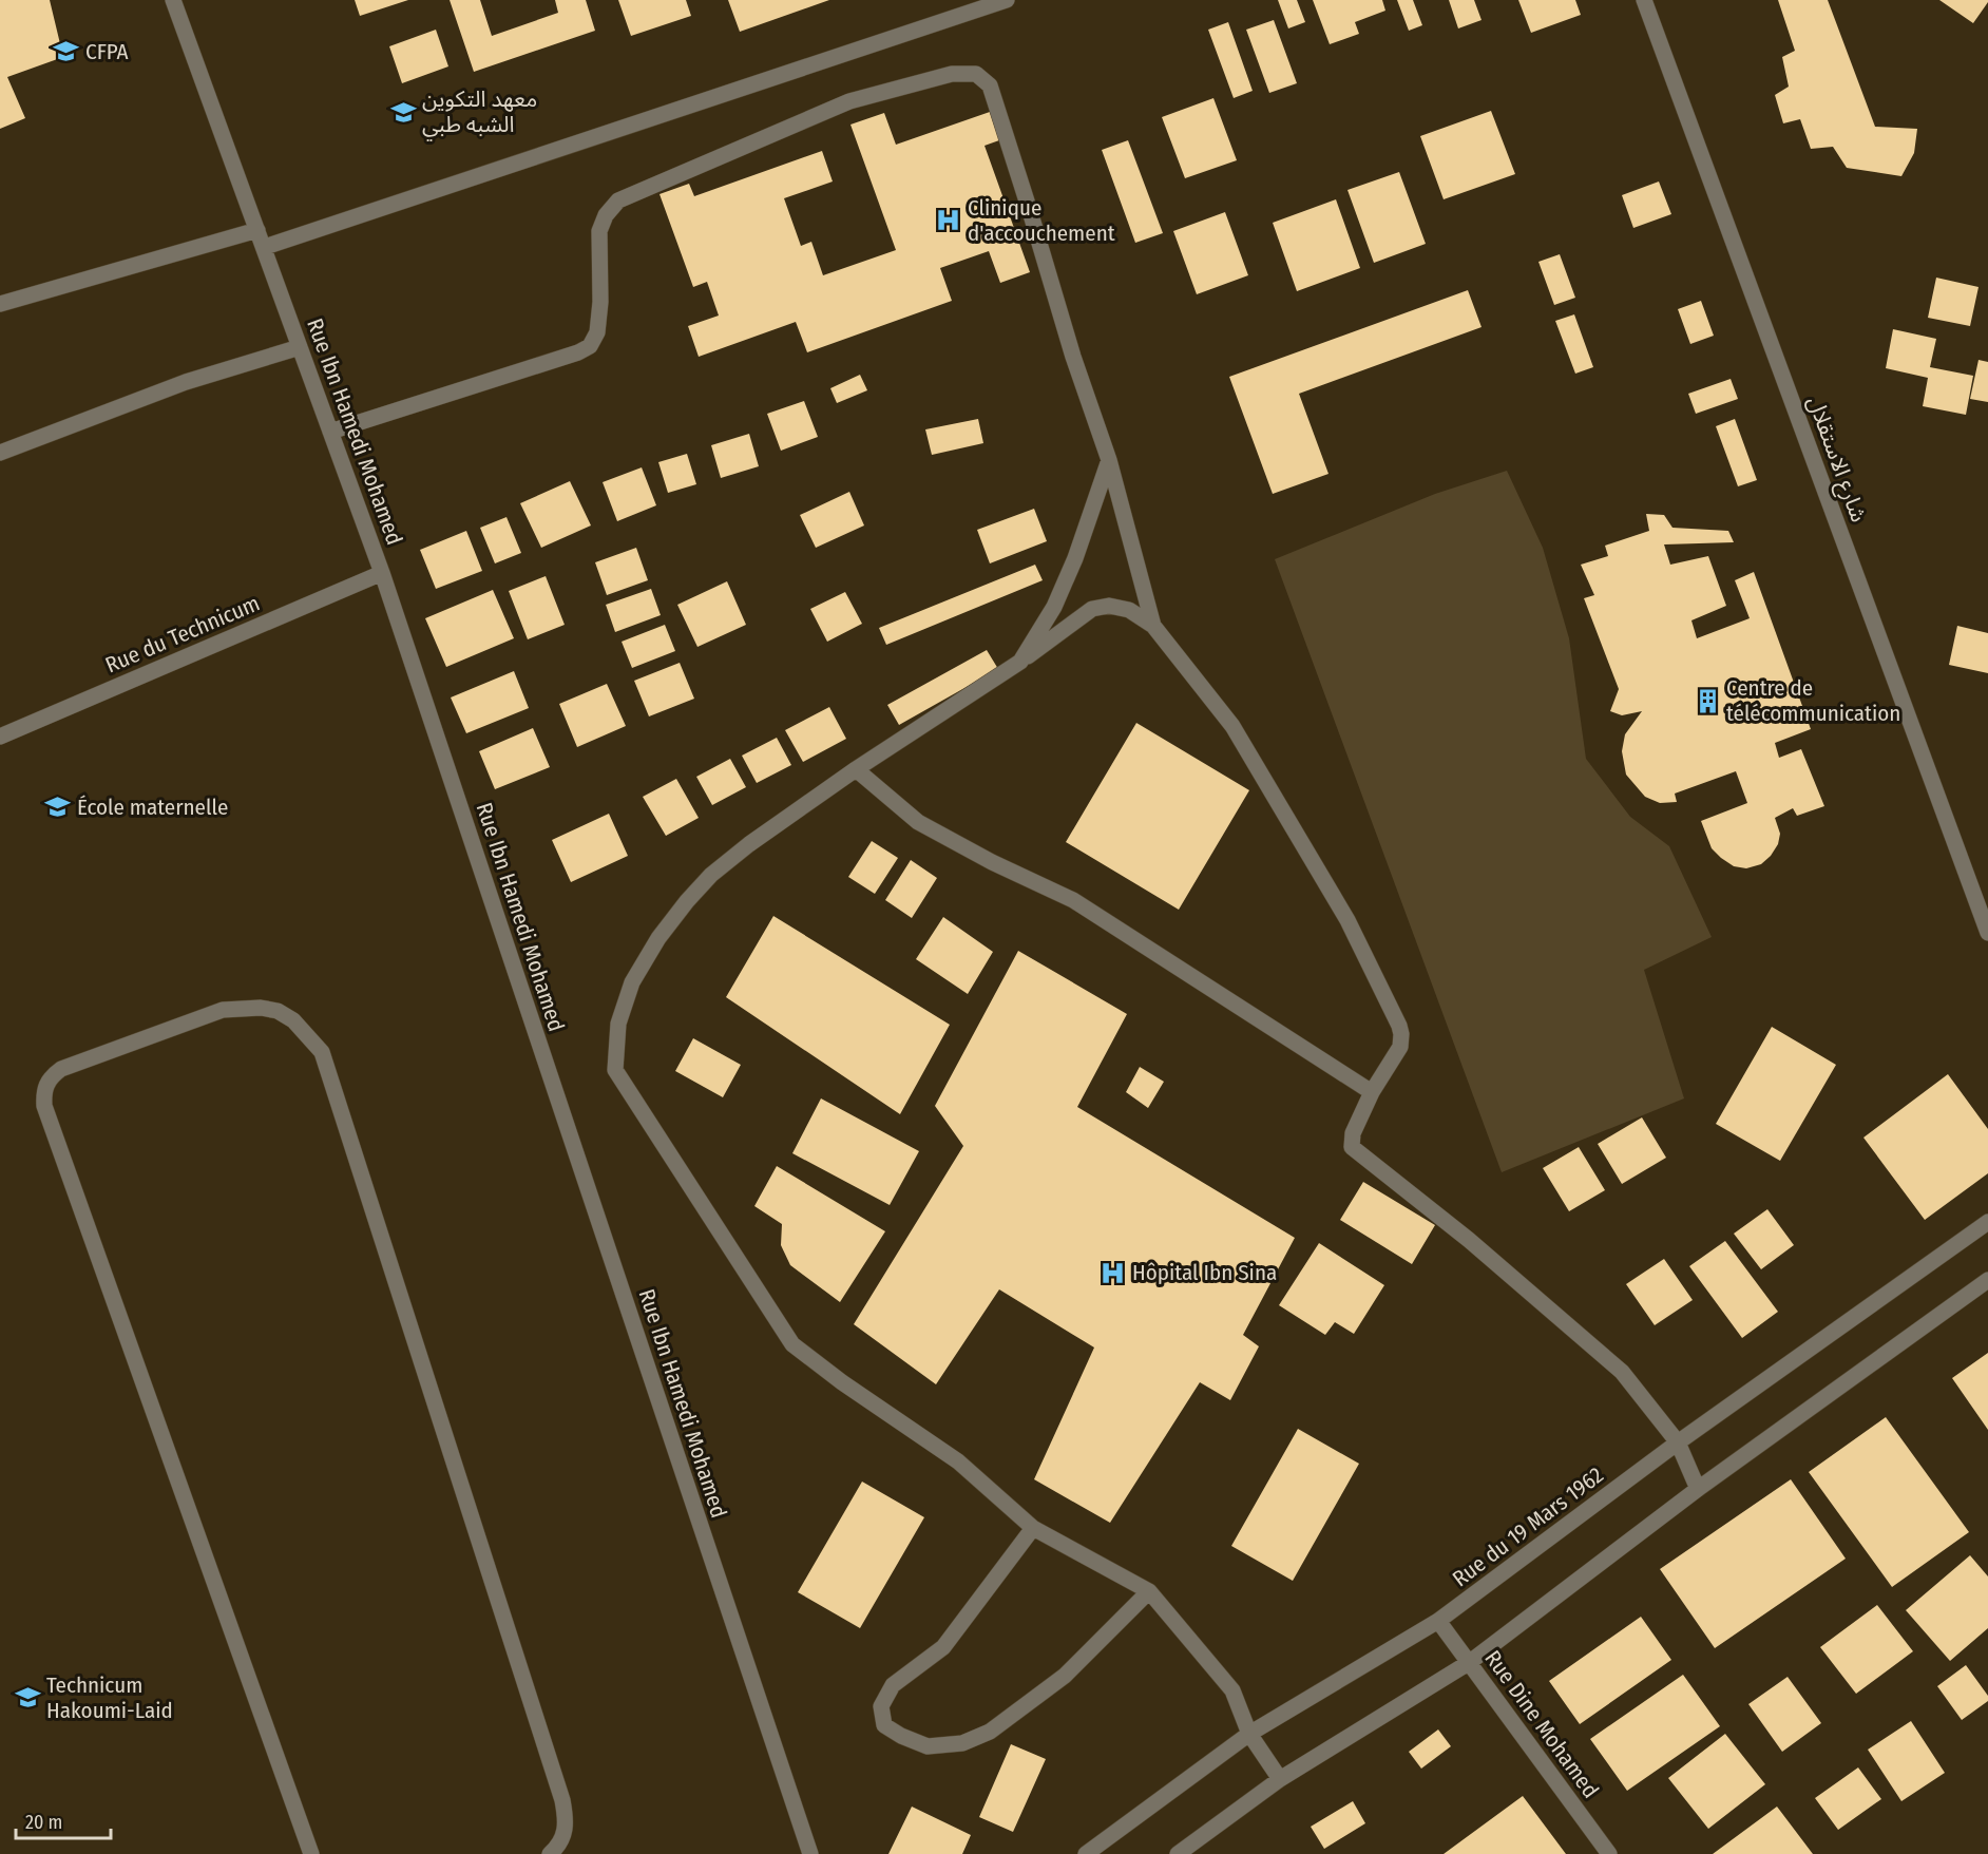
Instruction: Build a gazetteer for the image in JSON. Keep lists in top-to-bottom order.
{
  "streets": {
    "street": [
      "Rue Ibn Hamedi Mohamed",
      "شارع الاستقلال",
      "Rue du Technicum",
      "Rue du 19 Mars 1962",
      "Rue Dine Mohamed"
    ]
  },
  "crossings": [
    ["Rue Ibn Hamedi Mohamed", "Rue du Technicum"],
    ["Rue du 19 Mars 1962", "Rue Dine Mohamed"]
  ],
  "places": {
    "school or university": [
      "CFPA",
      "معهد التكوين الشبه طبي",
      "École maternelle",
      "Technicum Hakoumi-Laid"
    ],
    "hospital": ["Clinique d'accouchement", "Hôpital Ibn Sina"],
    "building": ["Centre de télécommunication"]
  },
  "scale_bar": "20 m"
}
